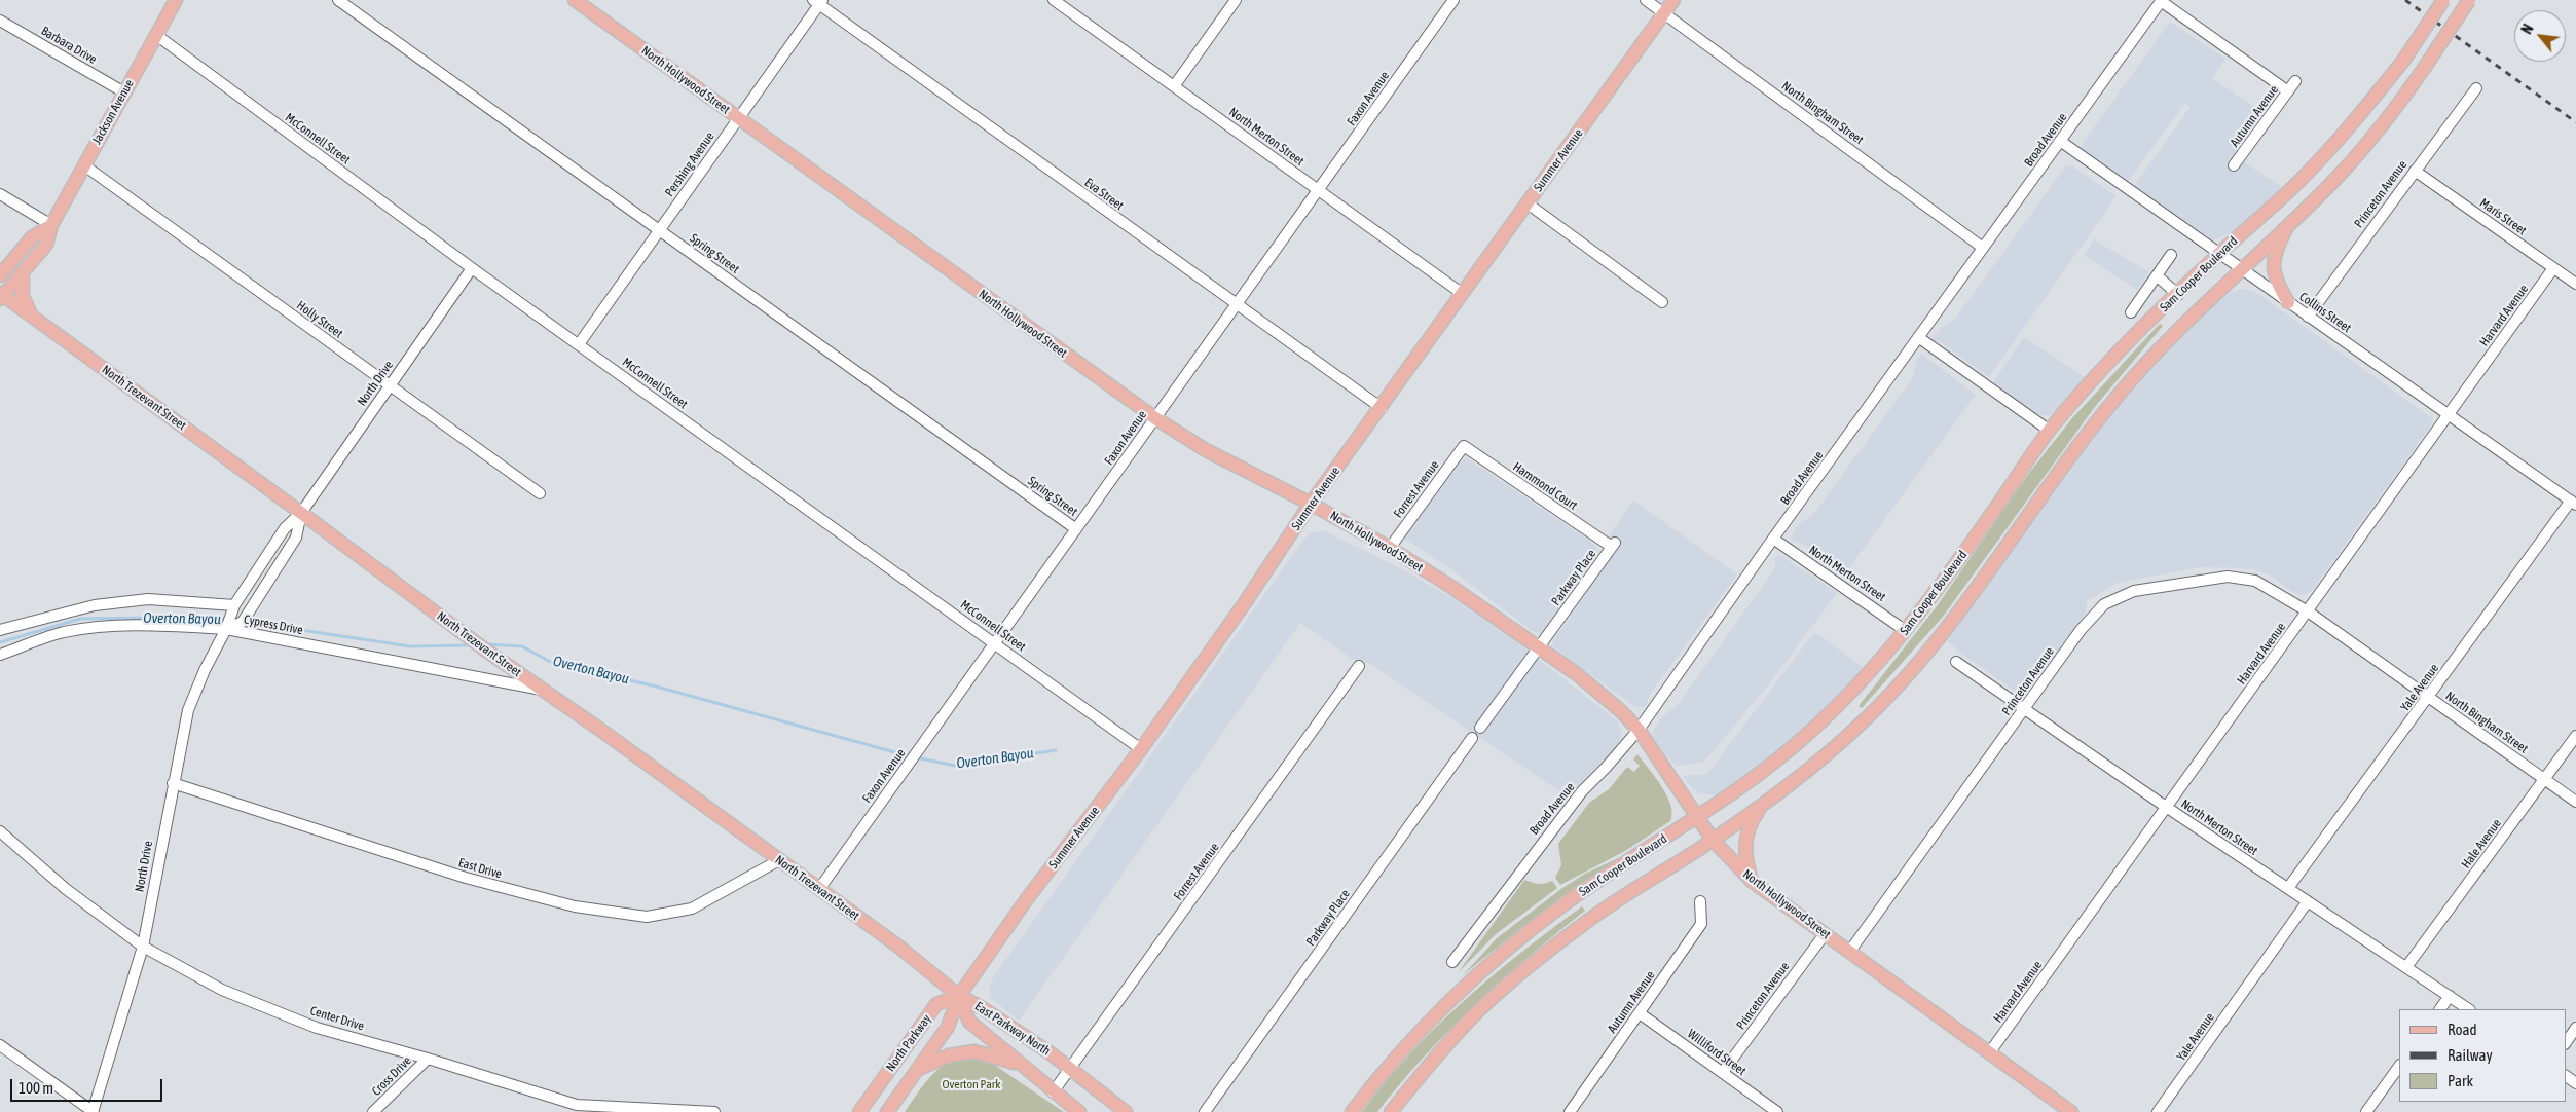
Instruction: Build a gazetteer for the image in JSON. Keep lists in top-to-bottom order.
{
  "streets": {
    "main road": [
      "North Hollywood Street",
      "Jackson Avenue",
      "Summer Avenue",
      "Sam Cooper Boulevard",
      "North Trezevant Street",
      "East Parkway North",
      "North Parkway"
    ],
    "street": [
      "Barbara Drive",
      "Faxon Avenue",
      "North Bingham Street",
      "Autumn Avenue",
      "North Merton Street",
      "McConnell Street",
      "Broad Avenue",
      "Pershing Avenue",
      "Eva Street",
      "Princeton Avenue",
      "Maris Street",
      "Spring Street",
      "Collins Street",
      "Harvard Avenue",
      "Holly Street",
      "North Drive",
      "Hammond Court",
      "Forrest Avenue",
      "Parkway Place",
      "Cypress Drive",
      "Yale Avenue",
      "Hale Avenue",
      "East Drive",
      "Center Drive",
      "Williford Street",
      "Cross Drive"
    ]
  },
  "crossings": [
    ["Barbara Drive", "Jackson Avenue"],
    ["North Hollywood Street", "Faxon Avenue"],
    ["North Hollywood Street", "Broad Avenue"],
    ["North Hollywood Street", "Summer Avenue"],
    ["North Hollywood Street", "Pershing Avenue"],
    ["North Hollywood Street", "Princeton Avenue"],
    ["North Hollywood Street", "Sam Cooper Boulevard"],
    ["North Hollywood Street", "Harvard Avenue"],
    ["North Hollywood Street", "Forrest Avenue"],
    ["North Hollywood Street", "Parkway Place"],
    ["Faxon Avenue", "North Merton Street"],
    ["Faxon Avenue", "McConnell Street"],
    ["Faxon Avenue", "Eva Street"],
    ["Faxon Avenue", "Spring Street"],
    ["Faxon Avenue", "North Trezevant Street"],
    ["Jackson Avenue", "McConnell Street"],
    ["Jackson Avenue", "Holly Street"],
    ["Jackson Avenue", "North Trezevant Street"],
    ["North Bingham Street", "Broad Avenue"],
    ["North Bingham Street", "Summer Avenue"],
    ["North Bingham Street", "Princeton Avenue"],
    ["North Bingham Street", "Harvard Avenue"],
    ["North Bingham Street", "Yale Avenue"],
    ["North Bingham Street", "Hale Avenue"],
    ["Autumn Avenue", "Williford Street"],
    ["North Merton Street", "Broad Avenue"],
    ["North Merton Street", "Summer Avenue"],
    ["North Merton Street", "Princeton Avenue"],
    ["North Merton Street", "Sam Cooper Boulevard"],
    ["North Merton Street", "Harvard Avenue"],
    ["North Merton Street", "Yale Avenue"],
    ["North Merton Street", "Hale Avenue"],
    ["McConnell Street", "Summer Avenue"],
    ["McConnell Street", "Pershing Avenue"],
    ["McConnell Street", "North Drive"],
    ["Broad Avenue", "Collins Street"],
    ["Summer Avenue", "Eva Street"],
    ["Summer Avenue", "North Trezevant Street"],
    ["Summer Avenue", "East Parkway North"],
    ["Summer Avenue", "North Parkway"],
    ["Pershing Avenue", "Eva Street"],
    ["Pershing Avenue", "Spring Street"],
    ["Princeton Avenue", "Maris Street"],
    ["Princeton Avenue", "Collins Street"],
    ["Princeton Avenue", "Harvard Avenue"],
    ["Princeton Avenue", "Williford Street"],
    ["Maris Street", "Harvard Avenue"],
    ["Sam Cooper Boulevard", "Collins Street"],
    ["Collins Street", "Harvard Avenue"],
    ["Collins Street", "Yale Avenue"],
    ["Holly Street", "North Drive"],
    ["North Drive", "North Trezevant Street"],
    ["North Drive", "Cypress Drive"],
    ["North Drive", "East Drive"],
    ["North Drive", "Center Drive"],
    ["North Trezevant Street", "Cypress Drive"],
    ["North Trezevant Street", "East Drive"],
    ["North Trezevant Street", "East Parkway North"],
    ["North Trezevant Street", "North Parkway"],
    ["Hammond Court", "Forrest Avenue"],
    ["Hammond Court", "Parkway Place"],
    ["Forrest Avenue", "East Parkway North"],
    ["Center Drive", "Cross Drive"],
    ["East Parkway North", "North Parkway"]
  ],
  "water": ["Overton Bayou"],
  "parks": ["Overton Park"],
  "legend": ["Road", "Railway", "Park"],
  "scale_bar": "100 m",
  "north": "top left"
}
